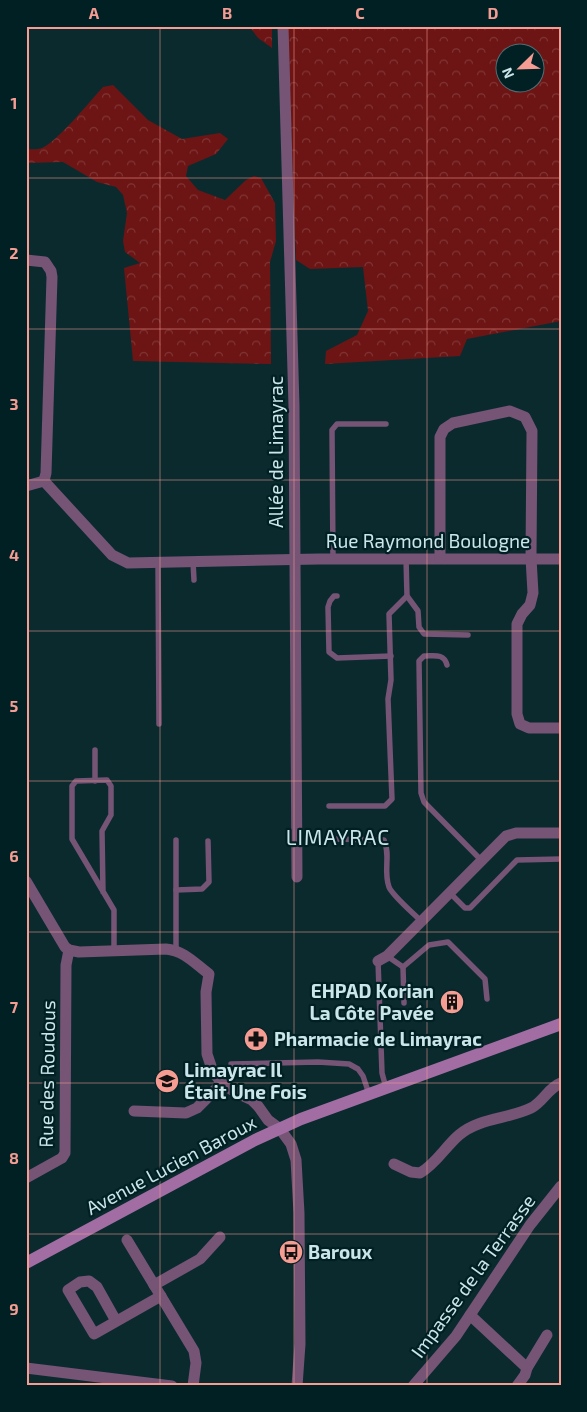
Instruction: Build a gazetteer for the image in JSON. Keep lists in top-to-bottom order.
{
  "streets": {
    "street": [
      "Allée de Limayrac",
      "Rue Raymond Boulogne",
      "Rue des Roudous",
      "Avenue Lucien Baroux",
      "Impasse de la Terrasse"
    ]
  },
  "crossings": [
    ["Allée de Limayrac", "Rue Raymond Boulogne"]
  ],
  "districts": ["LIMAYRAC"],
  "places": {
    "building": ["EHPAD Korian La Côte Pavée"],
    "pharmacy": ["Pharmacie de Limayrac"],
    "school or university": ["Limayrac Il Était Une Fois"],
    "bus stop": ["Baroux"]
  },
  "north": "bottom left",
  "grid": {
    "columns": [
      "A",
      "B",
      "C",
      "D"
    ],
    "rows": [
      "1",
      "2",
      "3",
      "4",
      "5",
      "6",
      "7",
      "8",
      "9"
    ]
  }
}
